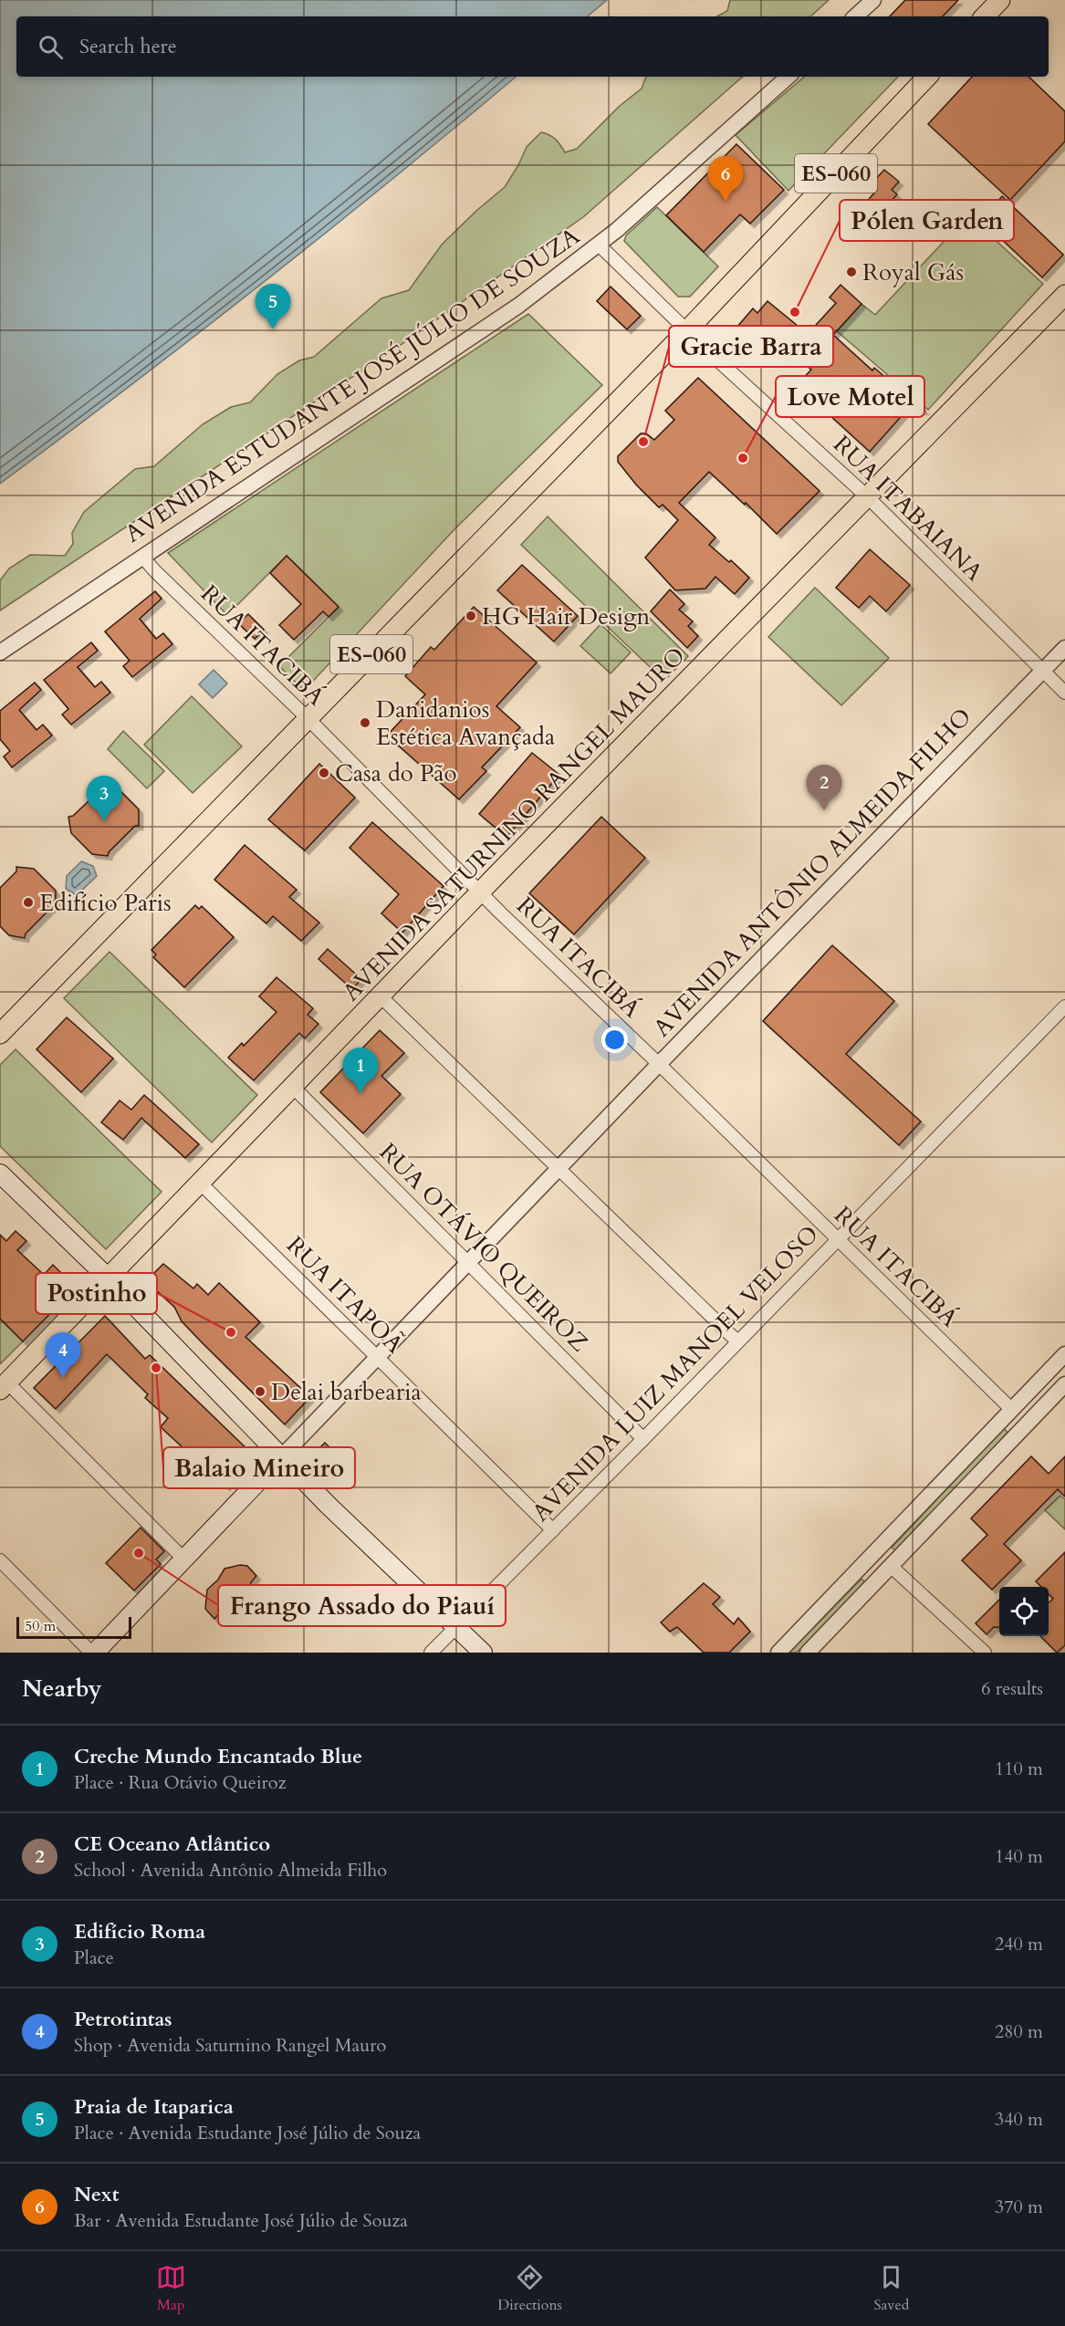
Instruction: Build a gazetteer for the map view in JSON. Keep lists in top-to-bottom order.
{
  "streets": {
    "main road": ["ES-060", "AVENIDA SATURNINO RANGEL MAURO", "AVENIDA ANTÔNIO ALMEIDA FILHO"],
    "street": [
      "AVENIDA ESTUDANTE JOSÉ JÚLIO DE SOUZA",
      "RUA ITABAIANA",
      "RUA ITACIBÁ",
      "RUA OTÁVIO QUEIROZ",
      "RUA ITAPOÃ",
      "AVENIDA LUIZ MANOEL VELOSO"
    ]
  },
  "crossings": [
    ["ES-060", "RUA ITABAIANA"],
    ["ES-060", "RUA ITACIBÁ"],
    ["AVENIDA ESTUDANTE JOSÉ JÚLIO DE SOUZA", "RUA ITABAIANA"],
    ["AVENIDA ESTUDANTE JOSÉ JÚLIO DE SOUZA", "RUA ITACIBÁ"],
    ["RUA ITABAIANA", "AVENIDA SATURNINO RANGEL MAURO"],
    ["RUA ITABAIANA", "AVENIDA ANTÔNIO ALMEIDA FILHO"],
    ["RUA ITACIBÁ", "AVENIDA SATURNINO RANGEL MAURO"],
    ["RUA ITACIBÁ", "AVENIDA ANTÔNIO ALMEIDA FILHO"],
    ["RUA ITACIBÁ", "AVENIDA LUIZ MANOEL VELOSO"],
    ["AVENIDA SATURNINO RANGEL MAURO", "RUA OTÁVIO QUEIROZ"],
    ["AVENIDA SATURNINO RANGEL MAURO", "RUA ITAPOÃ"],
    ["AVENIDA ANTÔNIO ALMEIDA FILHO", "RUA OTÁVIO QUEIROZ"],
    ["AVENIDA ANTÔNIO ALMEIDA FILHO", "RUA ITAPOÃ"],
    ["RUA OTÁVIO QUEIROZ", "AVENIDA LUIZ MANOEL VELOSO"],
    ["RUA ITAPOÃ", "AVENIDA LUIZ MANOEL VELOSO"]
  ],
  "places": [
    "Royal Gás",
    "Pólen Garden",
    "Gracie Barra",
    "Love Motel",
    "HG Hair Design",
    "Danidanios Estética Avançada",
    "Casa do Pão",
    "Edifício Paris",
    "Postinho",
    "Balaio Mineiro",
    "Delai barbearia",
    "Frango Assado do Piauí"
  ],
  "scale_bar": "50 m",
  "page": {
    "search": "Search here",
    "pins": [
      "6",
      "5",
      "2",
      "3",
      "1",
      "4"
    ],
    "scale": "50 m",
    "heading": ["Nearby", "6 results"],
    "list": [
      {
        "mark": "1",
        "name": "Creche Mundo Encantado Blue",
        "note": "Place · Rua Otávio Queiroz",
        "value": "110 m"
      },
      {
        "mark": "2",
        "name": "CE Oceano Atlântico",
        "note": "School · Avenida Antônio Almeida Filho",
        "value": "140 m"
      },
      {
        "mark": "3",
        "name": "Edifício Roma",
        "note": "Place",
        "value": "240 m"
      },
      {
        "mark": "4",
        "name": "Petrotintas",
        "note": "Shop · Avenida Saturnino Rangel Mauro",
        "value": "280 m"
      },
      {
        "mark": "5",
        "name": "Praia de Itaparica",
        "note": "Place · Avenida Estudante José Júlio de Souza",
        "value": "340 m"
      },
      {
        "mark": "6",
        "name": "Next",
        "note": "Bar · Avenida Estudante José Júlio de Souza",
        "value": "370 m"
      }
    ],
    "nav": ["Map", "Directions", "Saved"]
  }
}
